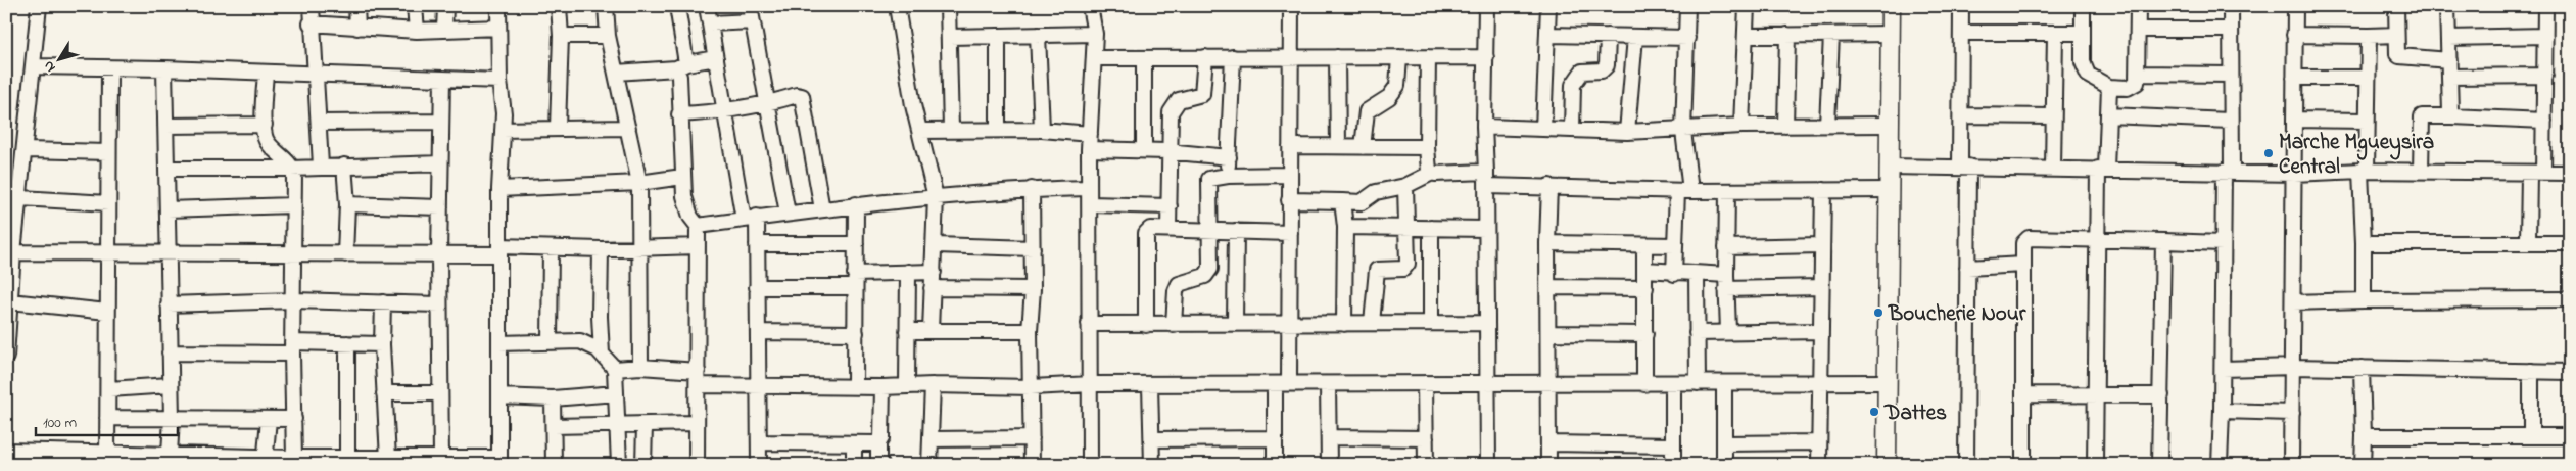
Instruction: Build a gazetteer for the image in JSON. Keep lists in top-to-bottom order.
{
  "places": ["Marche Mgueysira Central", "Boucherie Nour", "Dattes"],
  "scale_bar": "100 m",
  "north": "bottom left"
}
